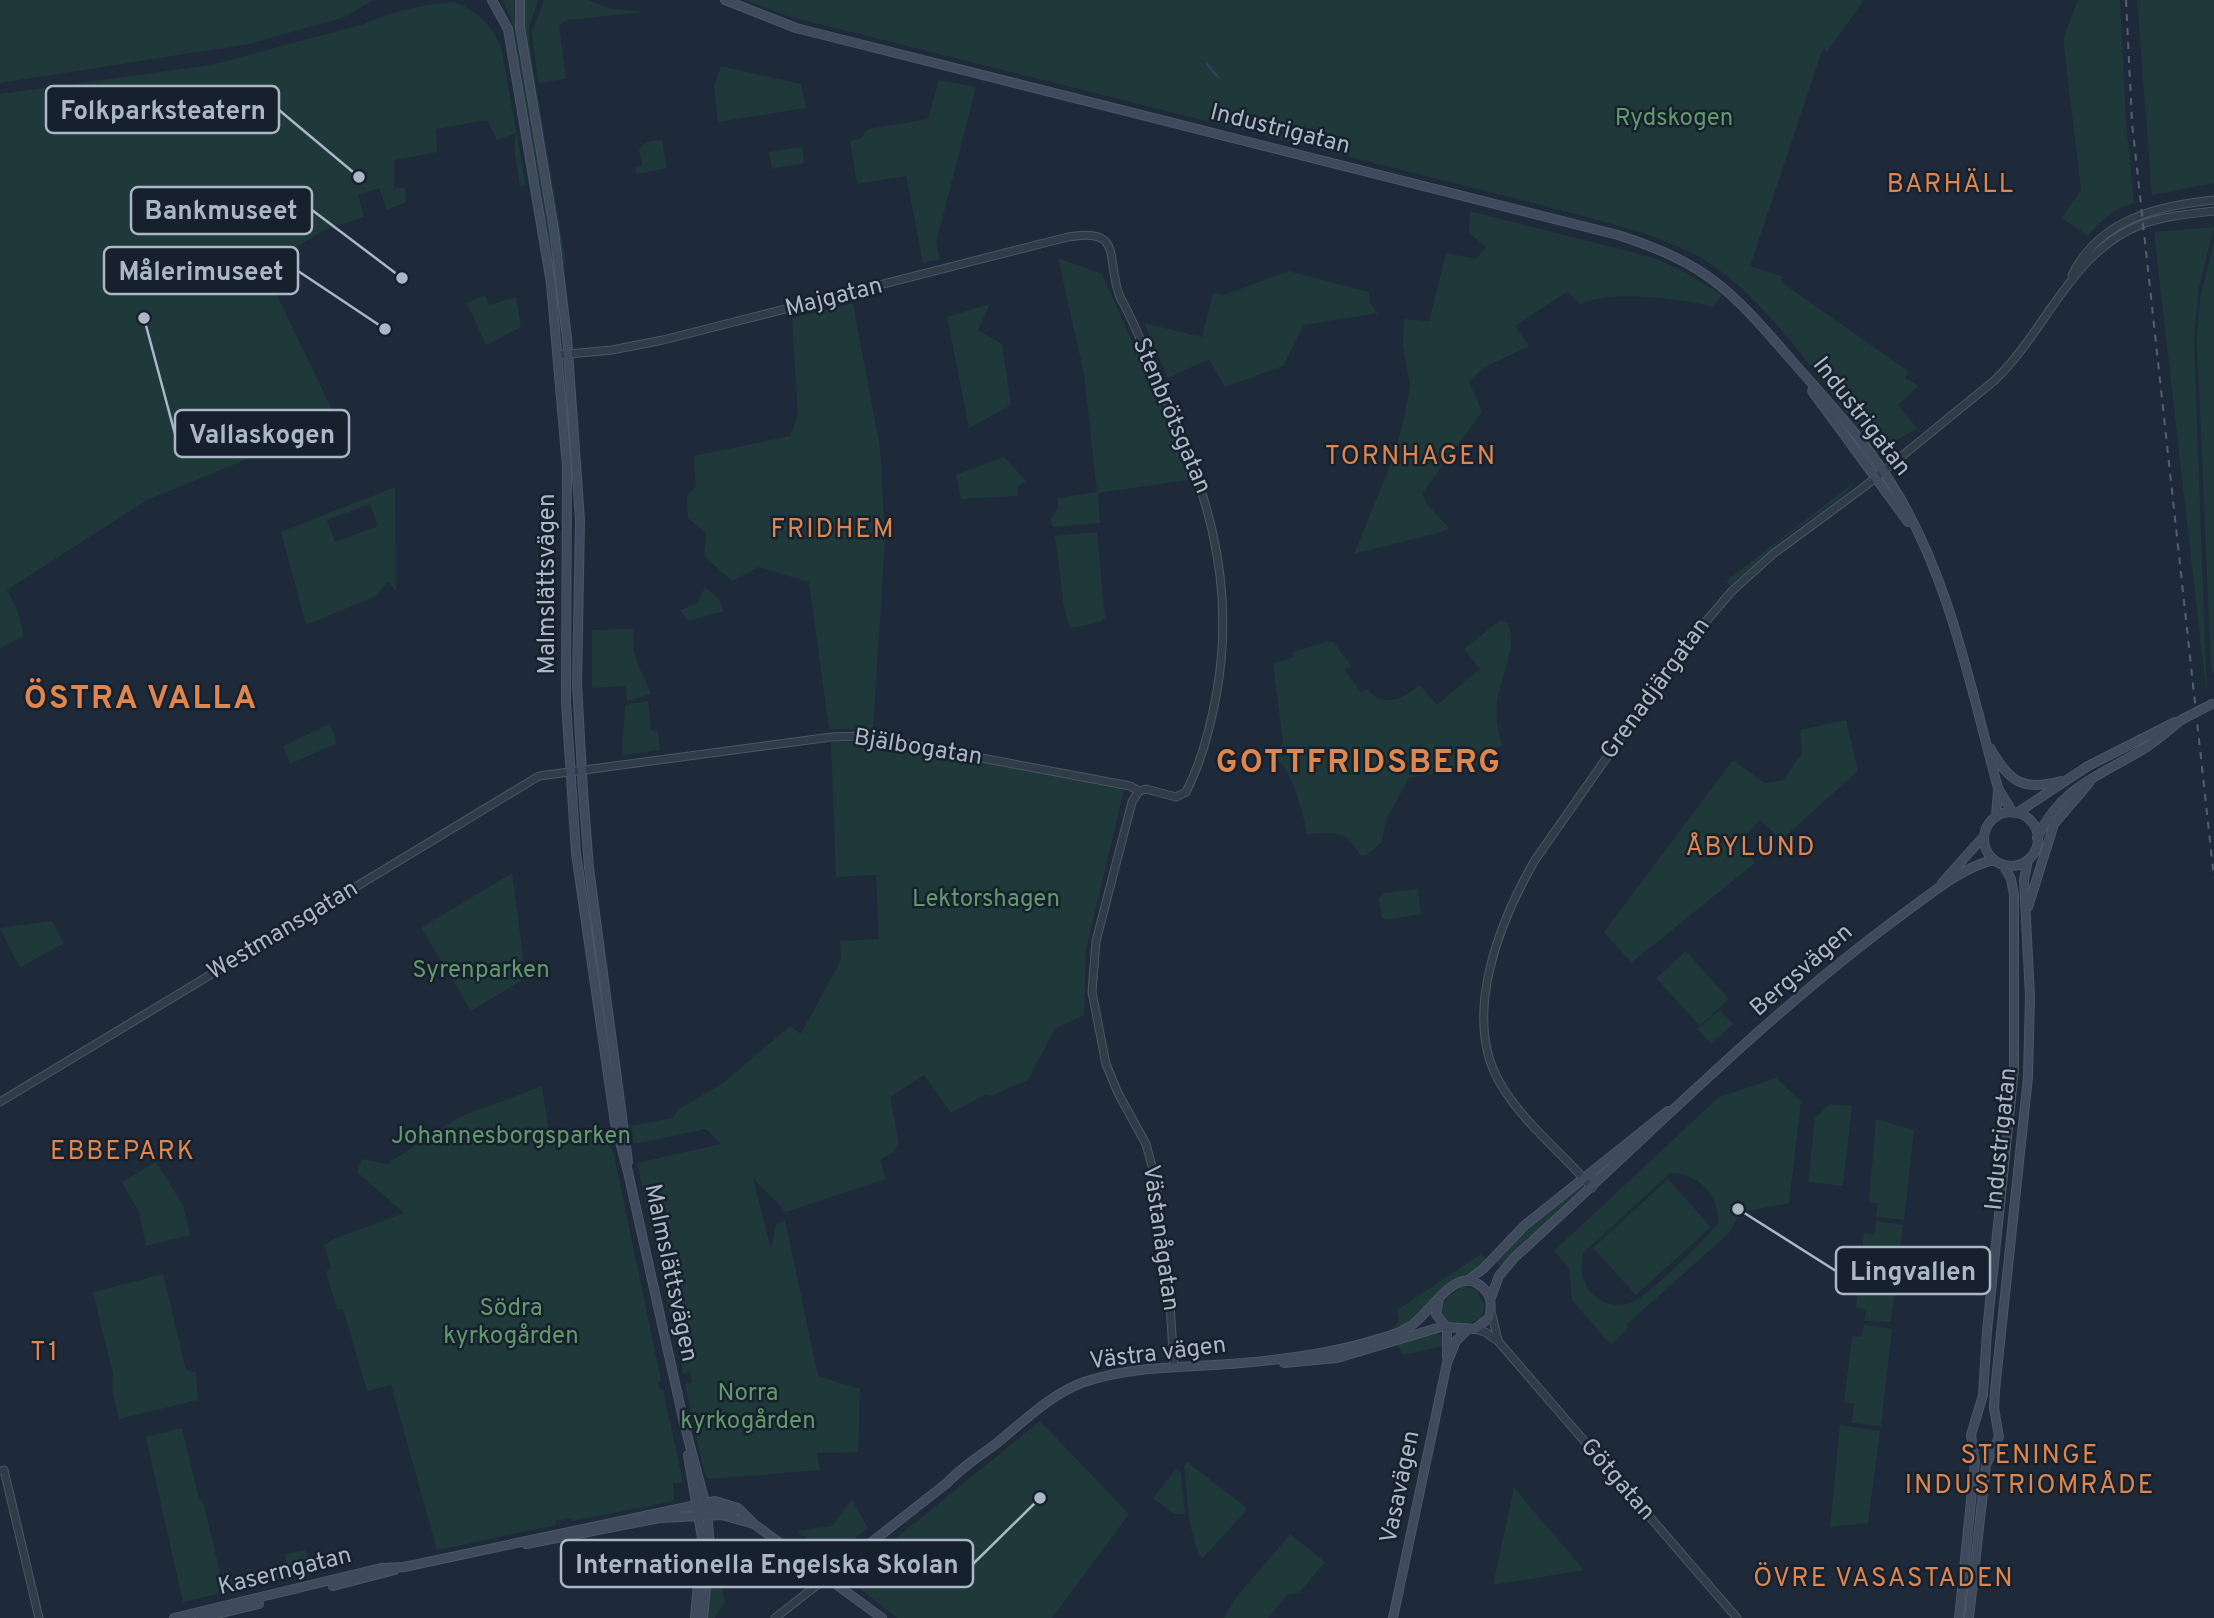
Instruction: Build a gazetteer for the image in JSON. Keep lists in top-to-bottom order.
{
  "streets": {
    "main road": [
      "Industrigatan",
      "Malmslättsvägen",
      "Bergsvägen",
      "Västra vägen",
      "Vasavägen",
      "Kaserngatan"
    ],
    "street": [
      "Majgatan",
      "Stenbrötsgatan",
      "Grenadjärgatan",
      "Bjälbogatan",
      "Westmansgatan",
      "Västanågatan",
      "Götgatan"
    ]
  },
  "crossings": [
    ["Industrigatan", "Grenadjärgatan"],
    ["Industrigatan", "Bergsvägen"],
    ["Majgatan", "Stenbrötsgatan"],
    ["Majgatan", "Malmslättsvägen"],
    ["Stenbrötsgatan", "Bjälbogatan"],
    ["Malmslättsvägen", "Bjälbogatan"],
    ["Malmslättsvägen", "Westmansgatan"],
    ["Malmslättsvägen", "Kaserngatan"],
    ["Grenadjärgatan", "Bergsvägen"],
    ["Bjälbogatan", "Westmansgatan"],
    ["Bjälbogatan", "Västanågatan"],
    ["Bergsvägen", "Västra vägen"],
    ["Bergsvägen", "Götgatan"],
    ["Bergsvägen", "Vasavägen"],
    ["Västanågatan", "Västra vägen"],
    ["Västra vägen", "Götgatan"],
    ["Västra vägen", "Vasavägen"],
    ["Götgatan", "Vasavägen"]
  ],
  "districts": [
    "BARHÄLL",
    "TORNHAGEN",
    "FRIDHEM",
    "ÖSTRA VALLA",
    "GOTTFRIDSBERG",
    "ÅBYLUND",
    "EBBEPARK",
    "T1",
    "STENINGE INDUSTRIOMRÅDE",
    "ÖVRE VASASTADEN"
  ],
  "parks": [
    "Rydskogen",
    "Lektorshagen",
    "Syrenparken",
    "Johannesborgsparken",
    "Södra kyrkogården",
    "Norra kyrkogården"
  ],
  "places": [
    "Folkparksteatern",
    "Bankmuseet",
    "Vallaskogen",
    "Målerimuseet",
    "Lingvallen",
    "Internationella Engelska Skolan"
  ]
}
